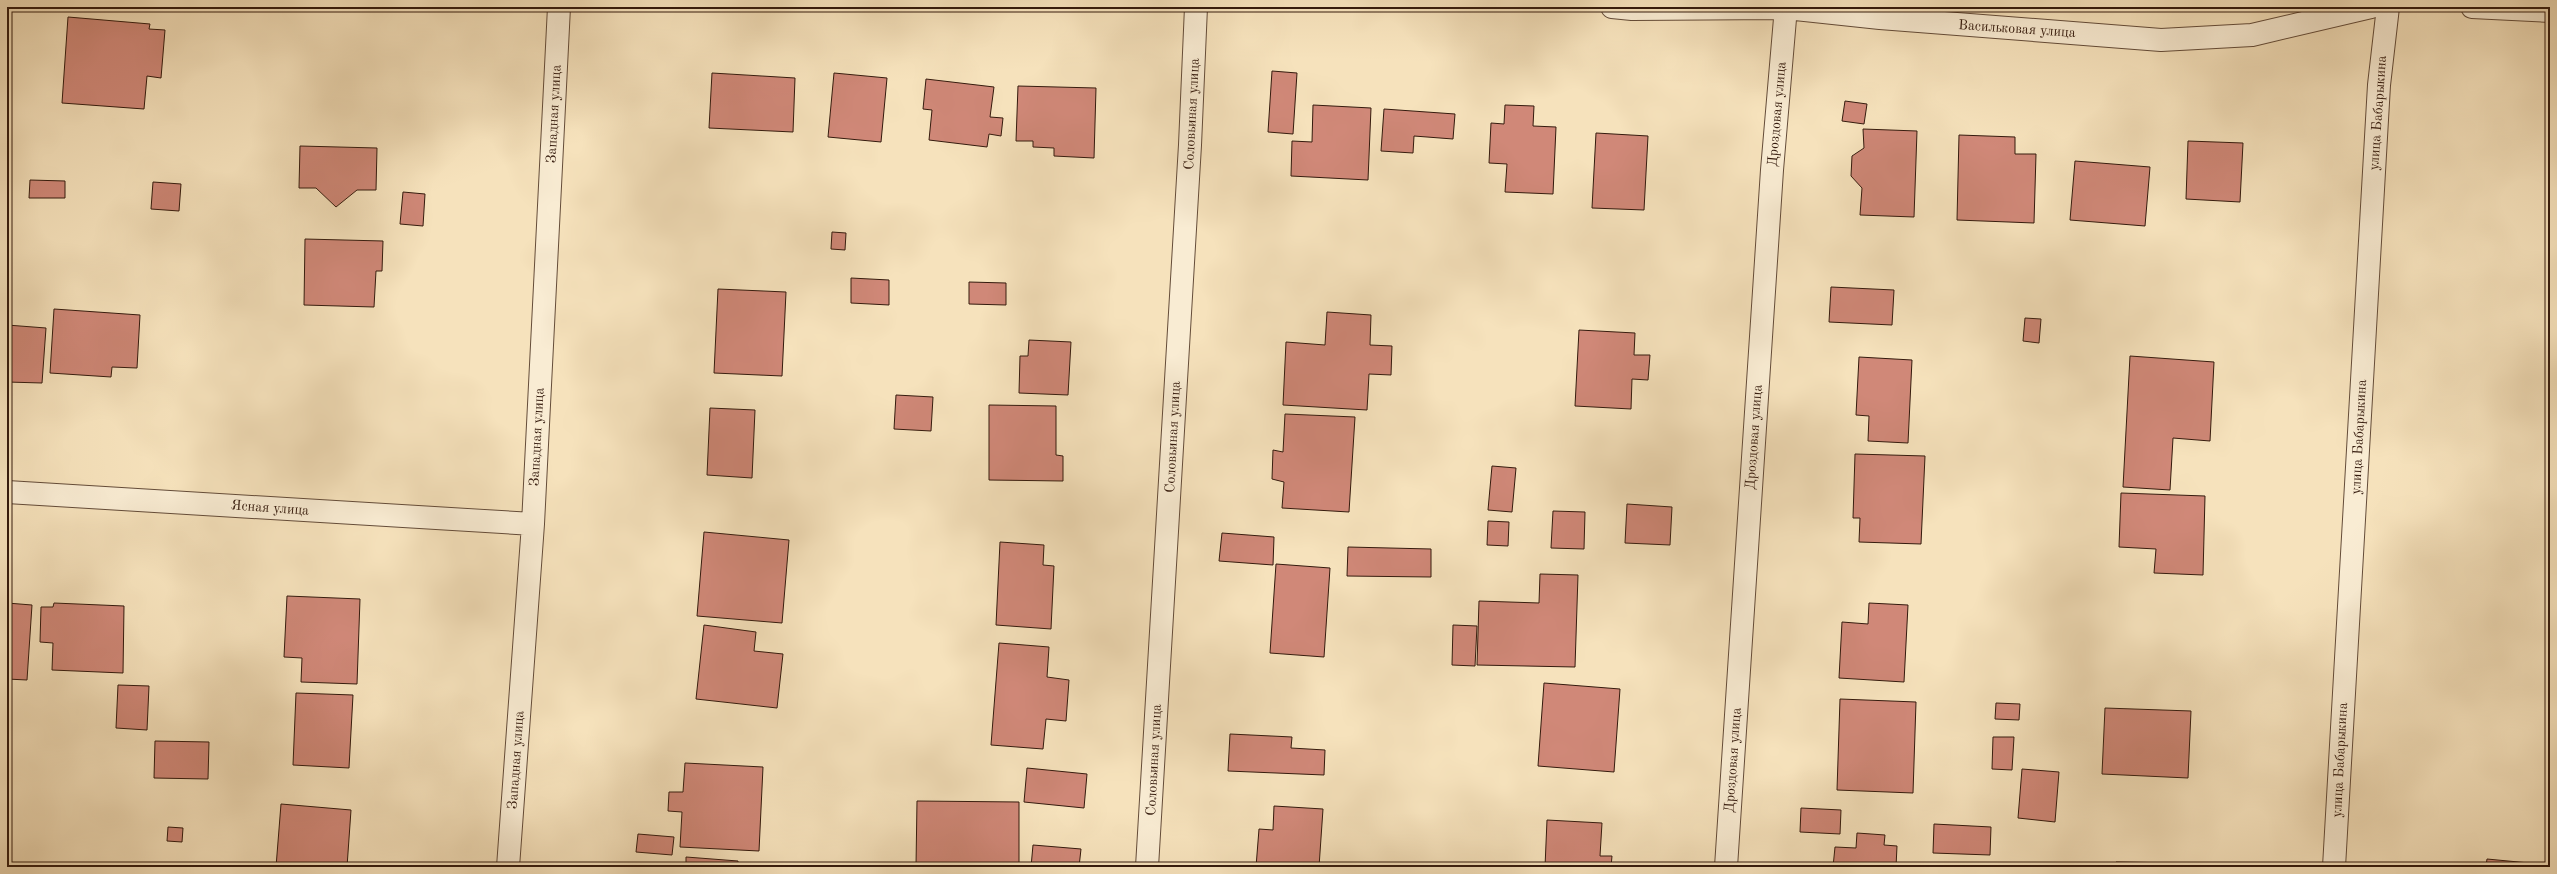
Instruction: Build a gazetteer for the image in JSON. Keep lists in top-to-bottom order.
{
  "streets": {
    "street": [
      "Васильковая улица",
      "улица Бабарыкина",
      "Западная улица",
      "Соловьиная улица",
      "Дроздовая улица",
      "Ясная улица"
    ]
  },
  "crossings": [
    ["Васильковая улица", "Дроздовая улица"],
    ["Западная улица", "Ясная улица"]
  ]
}
